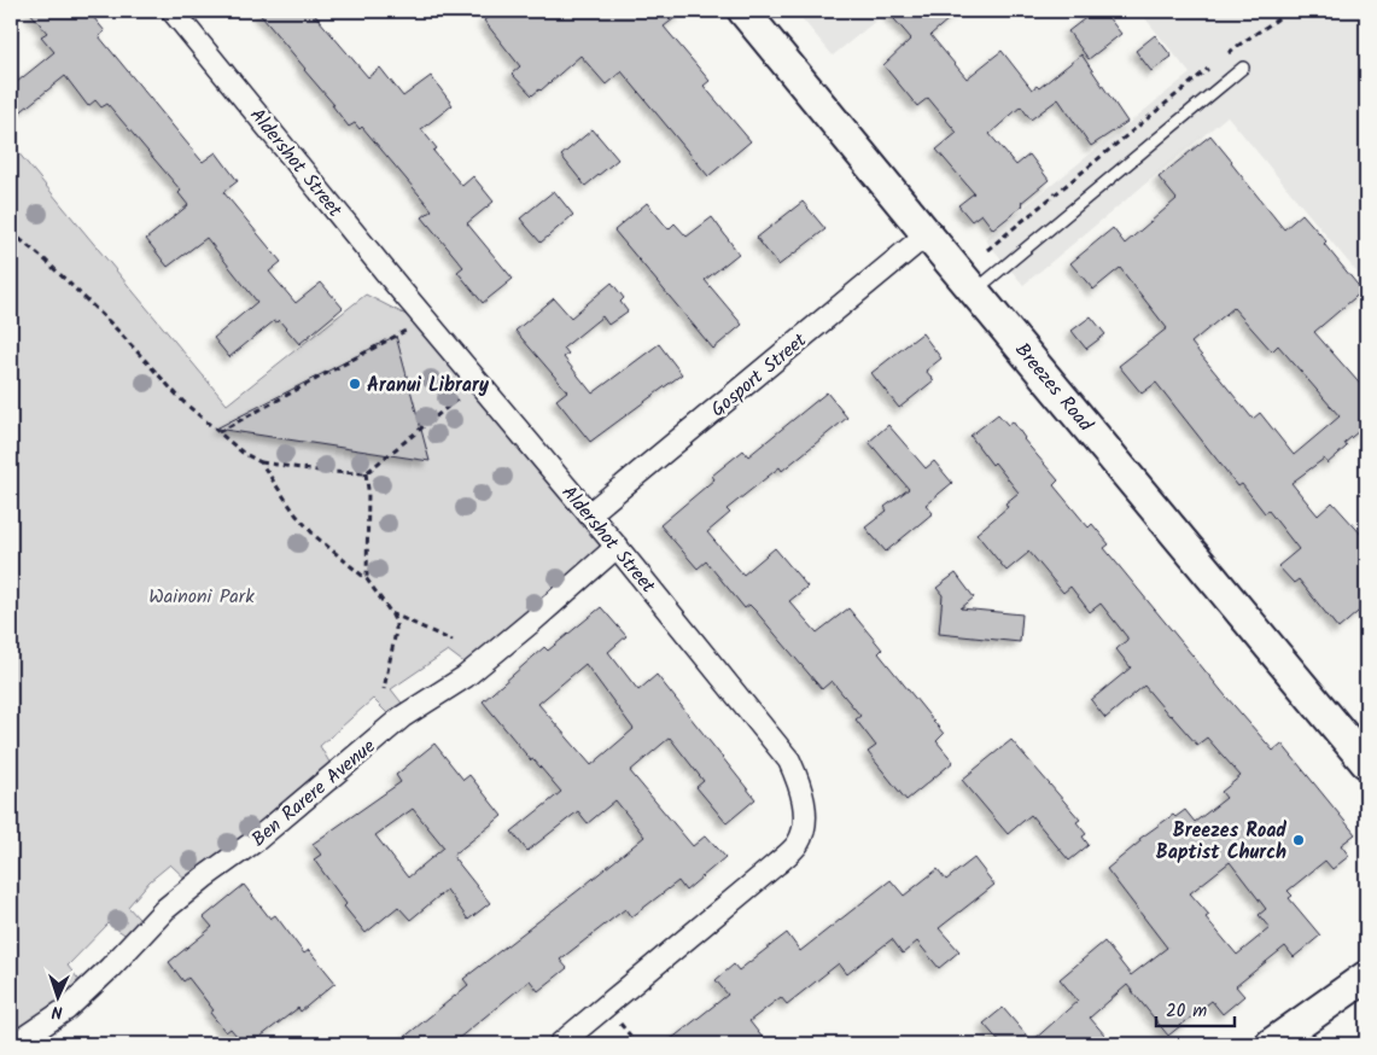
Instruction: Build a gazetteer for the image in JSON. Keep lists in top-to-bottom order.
{
  "streets": {
    "street": [
      "Aldershot Street",
      "Gosport Street",
      "Breezes Road",
      "Ben Rarere Avenue"
    ]
  },
  "crossings": [
    ["Aldershot Street", "Gosport Street"],
    ["Aldershot Street", "Ben Rarere Avenue"],
    ["Gosport Street", "Breezes Road"]
  ],
  "parks": ["Wainoni Park"],
  "places": ["Aranui Library", "Breezes Road Baptist Church"],
  "scale_bar": "20 m",
  "north": "bottom"
}
